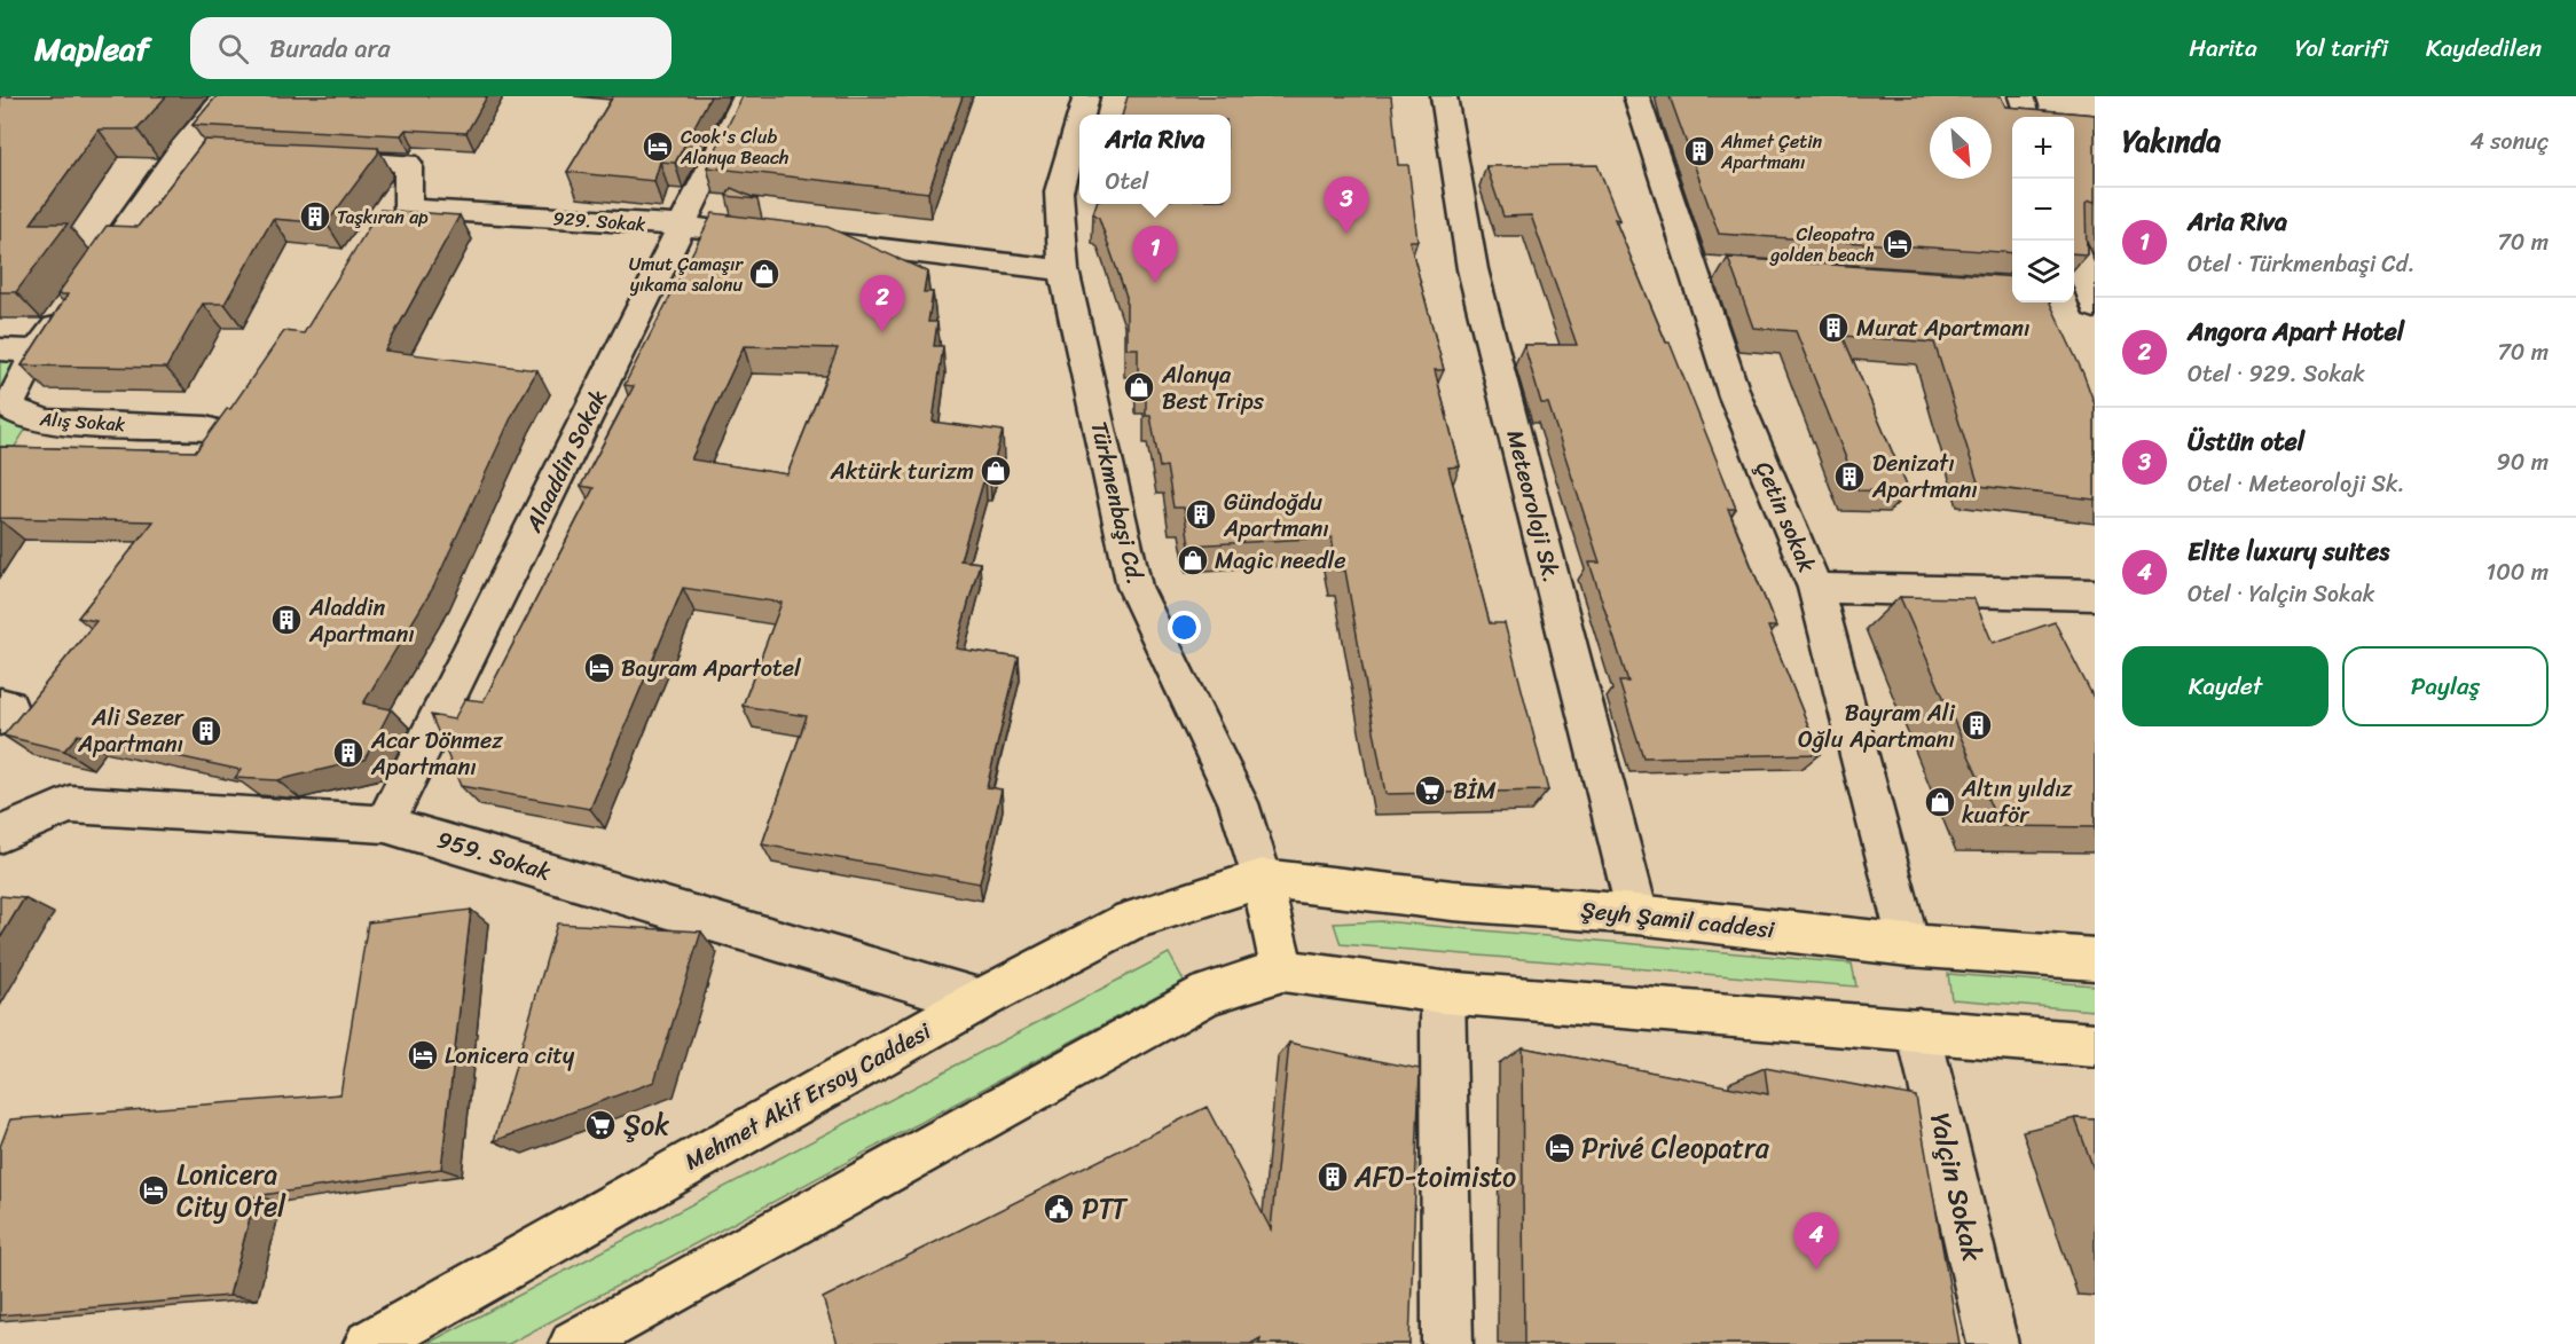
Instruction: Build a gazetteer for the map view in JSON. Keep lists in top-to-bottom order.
{
  "streets": {
    "main road": ["Türkmenbaşi Cd.", "Şeyh Şamil caddesi", "Mehmet Akif Ersoy Caddesi"],
    "street": [
      "929. Sokak",
      "Alış Sokak",
      "Alaaddin Sokak",
      "Meteoroloji Sk.",
      "Çetin sokak",
      "959. Sokak",
      "Yalçin Sokak"
    ]
  },
  "crossings": [
    ["929. Sokak", "Alaaddin Sokak"],
    ["929. Sokak", "Türkmenbaşi Cd."],
    ["Alaaddin Sokak", "959. Sokak"],
    ["Türkmenbaşi Cd.", "Şeyh Şamil caddesi"],
    ["Türkmenbaşi Cd.", "Mehmet Akif Ersoy Caddesi"],
    ["Meteoroloji Sk.", "Şeyh Şamil caddesi"],
    ["Çetin sokak", "Şeyh Şamil caddesi"],
    ["959. Sokak", "Mehmet Akif Ersoy Caddesi"],
    ["Şeyh Şamil caddesi", "Mehmet Akif Ersoy Caddesi"]
  ],
  "places": {
    "hotel": [
      "Cook's Club Alanya Beach",
      "Cleopatra golden beach",
      "Bayram Apartotel",
      "Lonicera city",
      "Privé Cleopatra",
      "Lonicera City Otel"
    ],
    "building": [
      "Ahmet Çetin Apartmanı",
      "Taşkıran ap",
      "Murat Apartmanı",
      "Denizatı Apartmanı",
      "Gündoğdu Apartmanı",
      "Aladdin Apartmanı",
      "Bayram Ali Oğlu Apartmanı",
      "Ali Sezer Apartmanı",
      "Acar Dönmez Apartmanı",
      "AFD-toimisto"
    ],
    "shop": [
      "Umut Çamaşır yıkama salonu",
      "Alanya Best Trips",
      "Aktürk turizm",
      "Magic needle",
      "Altın yıldız kuaför"
    ],
    "supermarket": ["BİM", "Şok"],
    "public building": ["PTT"]
  },
  "north": "bottom right",
  "page": {
    "header": "Mapleaf",
    "search": "Burada ara",
    "nav": ["Harita", "Yol tarifi", "Kaydedilen"],
    "heading": ["Yakında", "4 sonuç"],
    "popup": ["Aria Riva", "Otel"],
    "map_buttons": ["+", "−"],
    "pins": [
      "3",
      "1",
      "2",
      "4"
    ],
    "list": [
      {
        "mark": "1",
        "name": "Aria Riva",
        "note": "Otel · Türkmenbaşi Cd.",
        "value": "70 m"
      },
      {
        "mark": "2",
        "name": "Angora Apart Hotel",
        "note": "Otel · 929. Sokak",
        "value": "70 m"
      },
      {
        "mark": "3",
        "name": "Üstün otel",
        "note": "Otel · Meteoroloji Sk.",
        "value": "90 m"
      },
      {
        "mark": "4",
        "name": "Elite luxury suites",
        "note": "Otel · Yalçin Sokak",
        "value": "100 m"
      }
    ],
    "buttons": ["Kaydet", "Paylaş"]
  }
}
